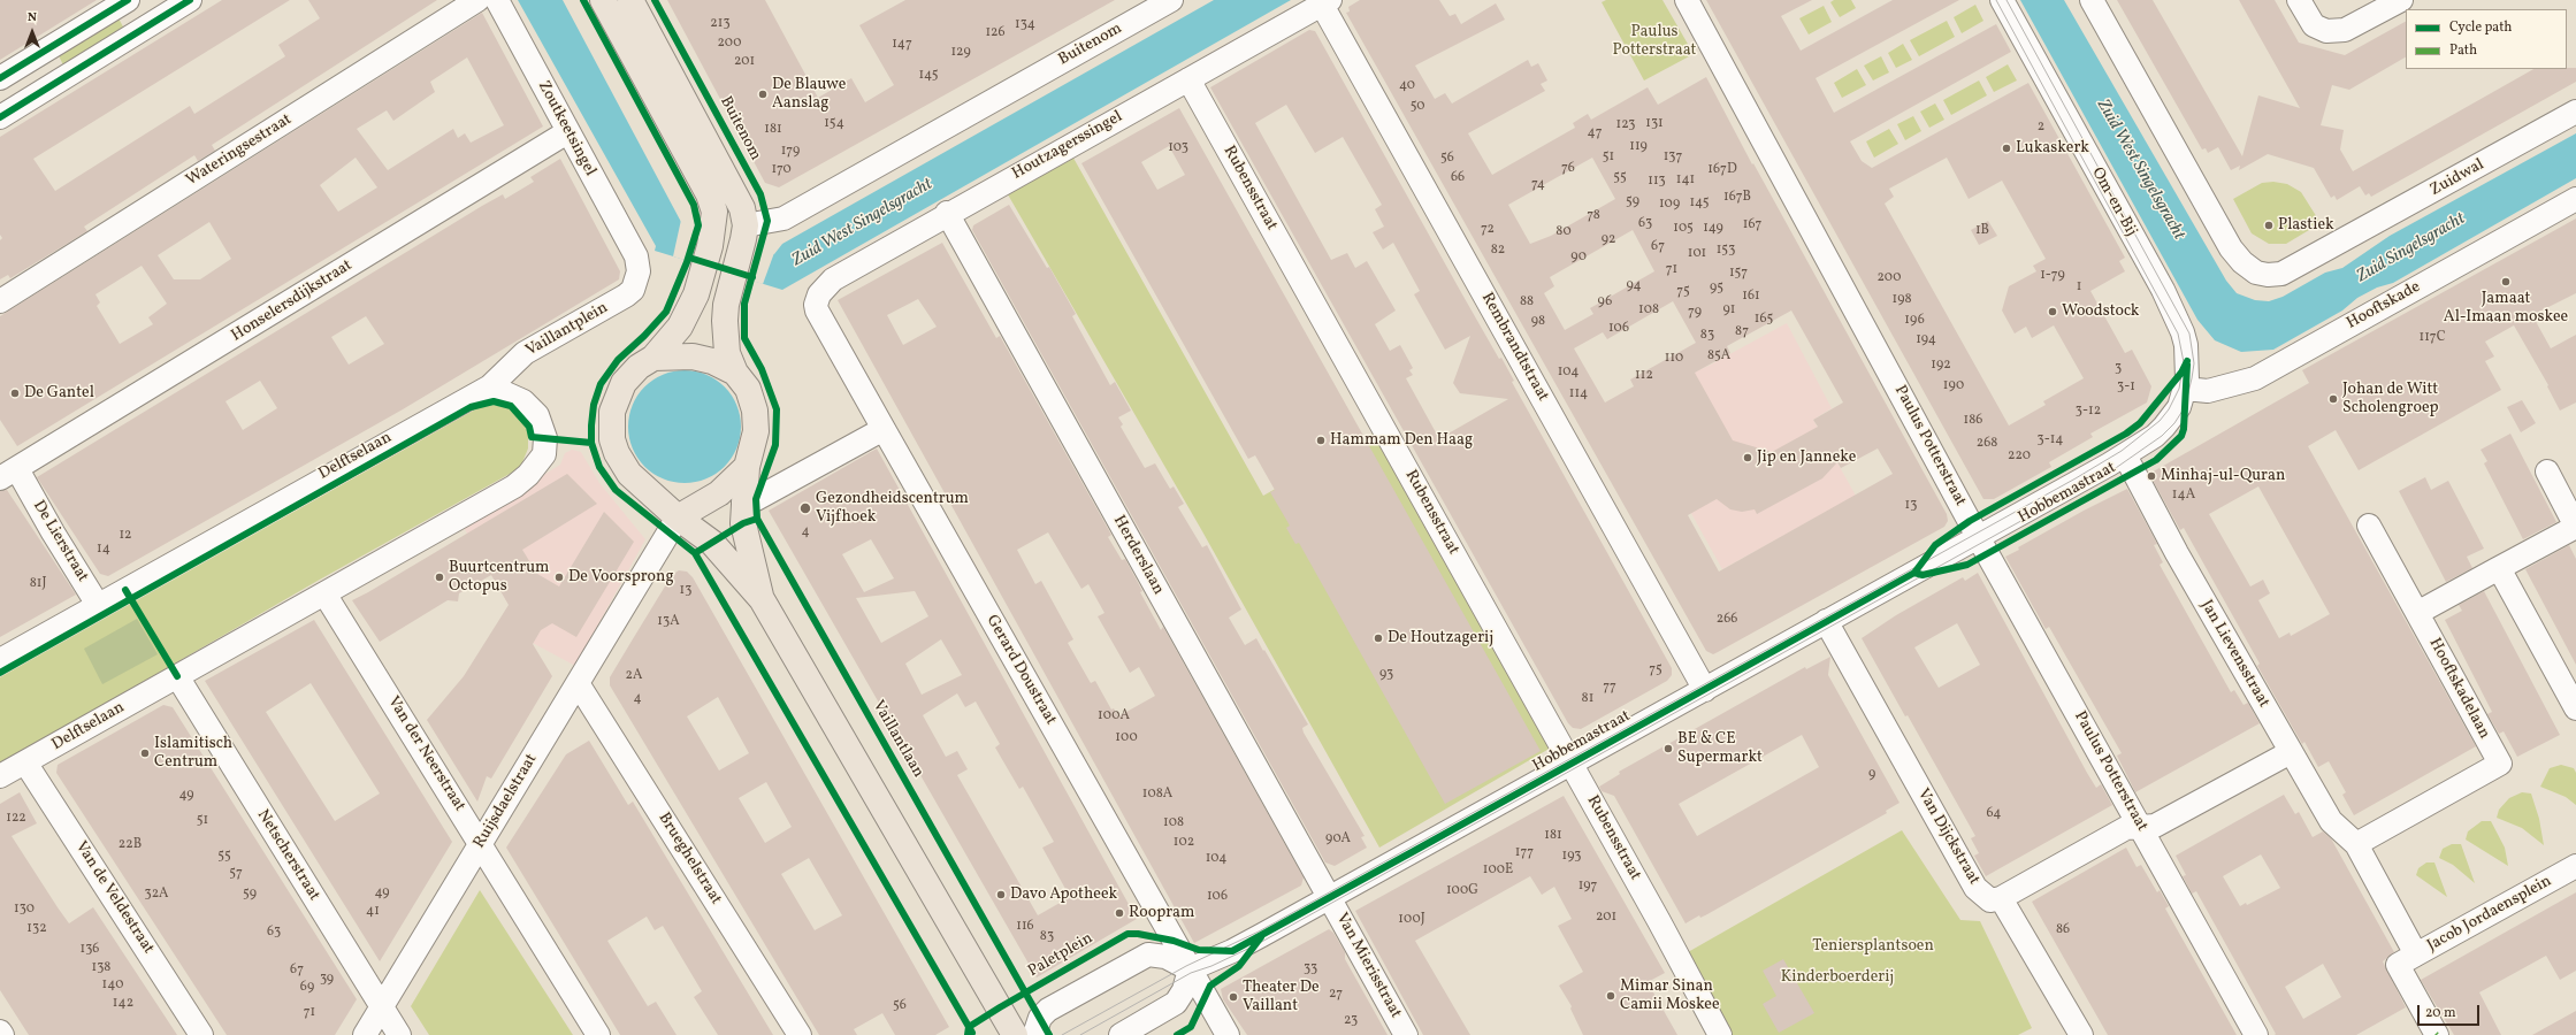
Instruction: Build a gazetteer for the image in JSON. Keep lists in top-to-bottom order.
{
  "streets": {
    "main road": ["Buitenom"],
    "street": [
      "Zoutkeetsingel",
      "Houtzagerssingel",
      "Wateringsestraat",
      "Zuidwal",
      "Rubensstraat",
      "Om-en-Bij",
      "Honselersdijkstraat",
      "Hooftskade",
      "Vaillantplein",
      "Rembrandtstraat",
      "Paulus Potterstraat",
      "Delftselaan",
      "Hobbemastraat",
      "De Lierstraat",
      "Herderslaan",
      "Jan Lievensstraat",
      "Gerard Doustraat",
      "Hooftskadelaan",
      "Van der Neerstraat",
      "Ruijsdaelstraat",
      "Van Dijckstraat",
      "Netscherstraat",
      "Brueghelstraat",
      "Van de Veldestraat",
      "Jacob Jordaensplein",
      "Van Mierisstraat"
    ],
    "cycle path": ["Vaillantlaan", "Paletplein"]
  },
  "crossings": [
    ["Buitenom", "Ruijsdaelstraat"],
    ["Zoutkeetsingel", "Honselersdijkstraat"],
    ["Zoutkeetsingel", "Vaillantplein"],
    ["Houtzagerssingel", "Rubensstraat"],
    ["Houtzagerssingel", "Rembrandtstraat"],
    ["Houtzagerssingel", "Herderslaan"],
    ["Houtzagerssingel", "Gerard Doustraat"],
    ["Rubensstraat", "Hobbemastraat"],
    ["Om-en-Bij", "Hooftskade"],
    ["Om-en-Bij", "Hobbemastraat"],
    ["Honselersdijkstraat", "De Lierstraat"],
    ["Hooftskade", "Hobbemastraat"],
    ["Vaillantplein", "Delftselaan"],
    ["Rembrandtstraat", "Hobbemastraat"],
    ["Paulus Potterstraat", "Hobbemastraat"],
    ["Delftselaan", "De Lierstraat"],
    ["Delftselaan", "Van der Neerstraat"],
    ["Delftselaan", "Netscherstraat"],
    ["Delftselaan", "Van de Veldestraat"],
    ["Hobbemastraat", "Herderslaan"],
    ["Hobbemastraat", "Jan Lievensstraat"],
    ["Hobbemastraat", "Gerard Doustraat"],
    ["Hobbemastraat", "Van Dijckstraat"],
    ["Hobbemastraat", "Van Mierisstraat"],
    ["Herderslaan", "Van Mierisstraat"],
    ["Jan Lievensstraat", "Hooftskadelaan"],
    ["Jan Lievensstraat", "Jacob Jordaensplein"],
    ["Hooftskadelaan", "Jacob Jordaensplein"],
    ["Van der Neerstraat", "Ruijsdaelstraat"],
    ["Ruijsdaelstraat", "Netscherstraat"],
    ["Ruijsdaelstraat", "Brueghelstraat"]
  ],
  "water": ["Zuid West Singelsgracht", "Zuid Singelsgracht"],
  "parks": ["Paulus Potterstraat", "Teniersplantsoen", "Kinderboerderij"],
  "places": [
    "De Blauwe Aanslag",
    "Lukaskerk",
    "Plastiek",
    "Jamaat Al-Imaan moskee",
    "Woodstock",
    "De Gantel",
    "Johan de Witt Scholengroep",
    "Hammam Den Haag",
    "Jip en Janneke",
    "Minhaj-ul-Quran",
    "Gezondheidscentrum Vijfhoek",
    "Buurtcentrum Octopus",
    "De Voorsprong",
    "De Houtzagerij",
    "BE & CE Supermarkt",
    "Islamitisch Centrum",
    "Davo Apotheek",
    "Roopram",
    "Mimar Sinan Camii Moskee",
    "Theater De Vaillant"
  ],
  "house_numbers": [
    "213",
    "134",
    "126",
    "200",
    "147",
    "129",
    "201",
    "145",
    "40",
    "50",
    "154",
    "131",
    "123",
    "2",
    "181",
    "47",
    "119",
    "103",
    "179",
    "51",
    "137",
    "56",
    "76",
    "170",
    "167D",
    "66",
    "55",
    "141",
    "113",
    "74",
    "167B",
    "59",
    "145",
    "109",
    "78",
    "63",
    "167",
    "105",
    "149",
    "72",
    "1B",
    "80",
    "92",
    "67",
    "82",
    "153",
    "101",
    "90",
    "71",
    "157",
    "1-79",
    "200",
    "94",
    "1",
    "95",
    "75",
    "161",
    "198",
    "88",
    "96",
    "108",
    "91",
    "79",
    "165",
    "196",
    "98",
    "106",
    "87",
    "83",
    "117C",
    "194",
    "85A",
    "110",
    "192",
    "3",
    "104",
    "112",
    "190",
    "3-1",
    "114",
    "3-12",
    "186",
    "3-14",
    "268",
    "220",
    "14A",
    "13",
    "4",
    "12",
    "14",
    "81J",
    "13",
    "266",
    "13A",
    "75",
    "93",
    "2A",
    "77",
    "4",
    "81",
    "100A",
    "100",
    "9",
    "108A",
    "49",
    "64",
    "122",
    "51",
    "108",
    "181",
    "90A",
    "102",
    "22B",
    "177",
    "55",
    "193",
    "104",
    "100E",
    "57",
    "197",
    "100G",
    "49",
    "32A",
    "59",
    "106",
    "130",
    "41",
    "201",
    "100J",
    "116",
    "132",
    "86",
    "63",
    "83",
    "136",
    "138",
    "33",
    "67",
    "39",
    "140",
    "69",
    "27",
    "142",
    "56",
    "71",
    "23"
  ],
  "legend": ["Cycle path", "Path"],
  "scale_bar": "20 m",
  "north": "top"
}
